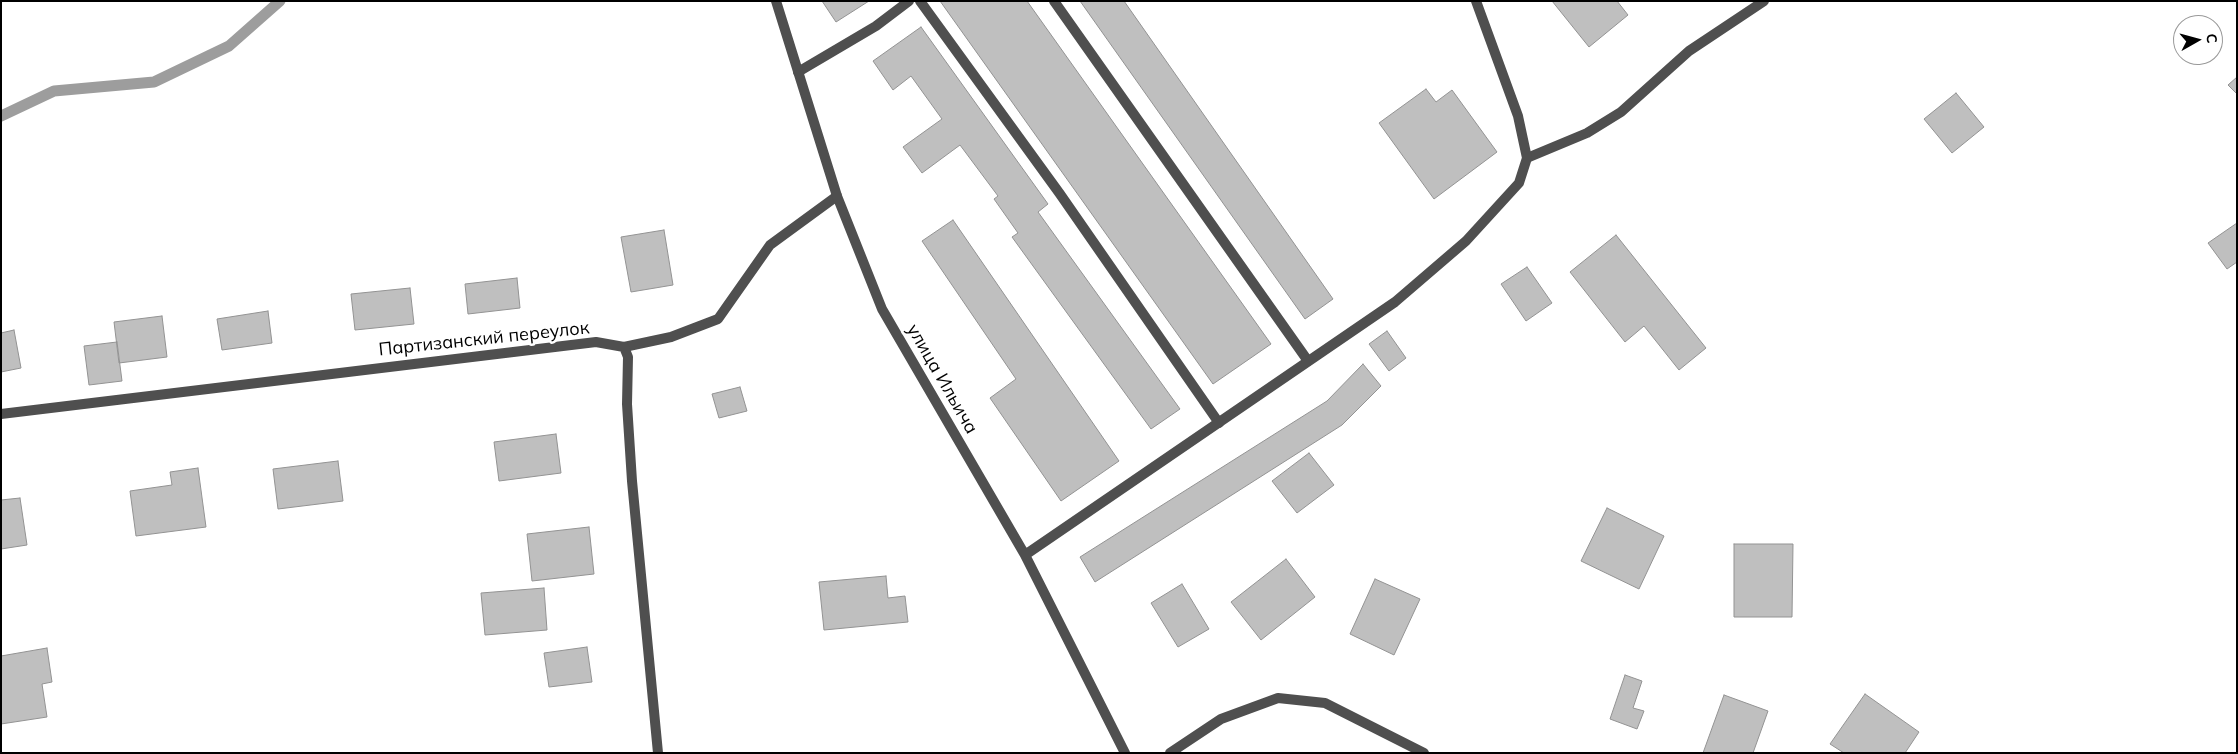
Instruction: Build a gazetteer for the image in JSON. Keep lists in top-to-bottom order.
{
  "streets": {
    "street": ["Партизанский переулок", "улица Ильича"]
  },
  "north": "right"
}
